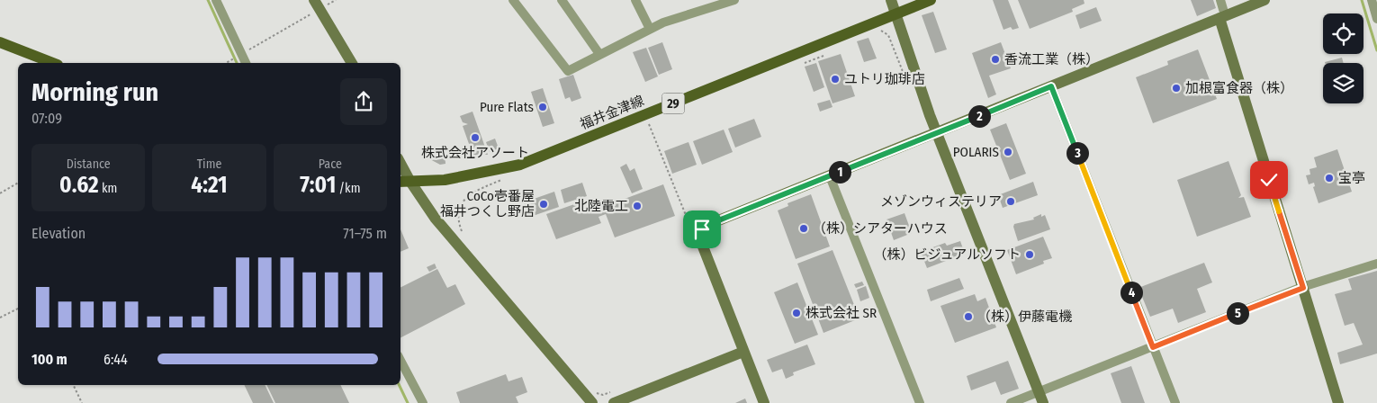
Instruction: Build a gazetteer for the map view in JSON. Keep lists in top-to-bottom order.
{
  "streets": {
    "main road": ["29", "福井金津線"]
  },
  "places": [
    "香流工業（株）",
    "ユトリ珈琲店",
    "加根富食器（株）",
    "Pure Flats",
    "株式会社アソート",
    "POLARIS",
    "宝亭",
    "メゾンウィステリア",
    "CoCo壱番屋 福井つくし野店",
    "北陸電工",
    "（株）シアターハウス",
    "（株）ビジュアルソフト",
    "株式会社 SR",
    "（株）伊藤電機"
  ],
  "page": {
    "heading": ["Morning run", "07:09"],
    "pins": [
      "2",
      "3",
      "1",
      "4",
      "5"
    ],
    "stats": [
      ["Distance", "0.62 km"],
      ["Time", "4:21"],
      ["Pace", "7:01 /km"]
    ],
    "chart": ["Elevation", "71–75 m"],
    "list": [
      {
        "name": "100 m",
        "note": "6:44"
      }
    ]
  }
}
